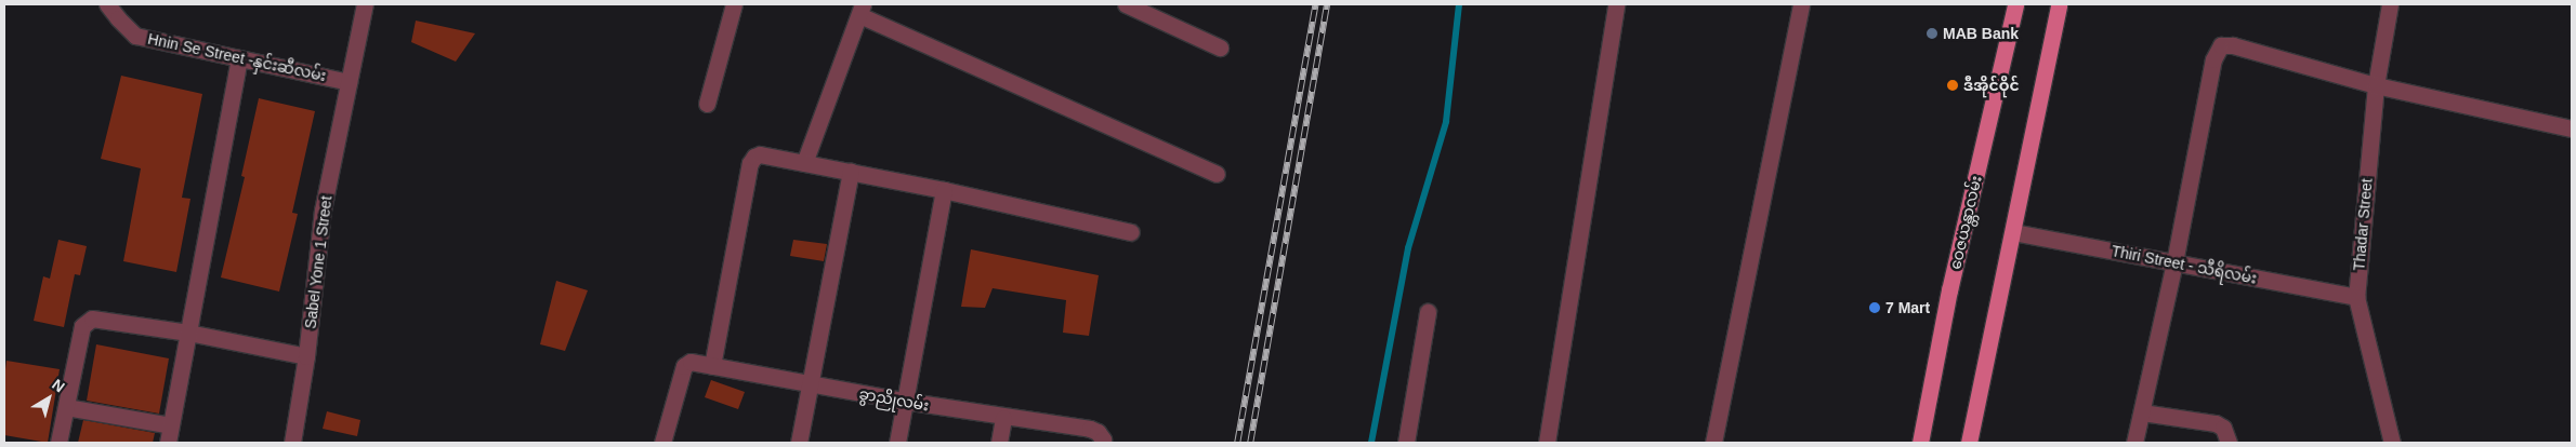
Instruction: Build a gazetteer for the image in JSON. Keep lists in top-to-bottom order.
{
  "streets": {
    "main road": ["ဝေဇယန္တာလမ်း"],
    "street": [
      "Hnin Se Street -နှင်းဆီလမ်း",
      "Thadar Street",
      "Sabel Yone 1 Street",
      "Thiri Street - သီရိလမ်း",
      "ခွာညိုလမ်း"
    ]
  },
  "crossings": [
    ["Hnin Se Street -နှင်းဆီလမ်း", "Sabel Yone 1 Street"],
    ["Thadar Street", "Thiri Street - သီရိလမ်း"]
  ],
  "places": ["MAB Bank", "ဒီအိုင်ဝိုင်", "7 Mart"],
  "north": "top right"
}
